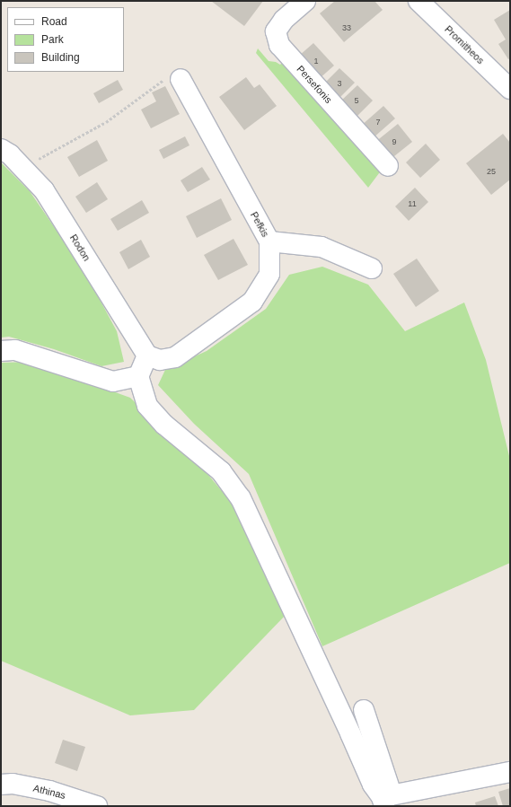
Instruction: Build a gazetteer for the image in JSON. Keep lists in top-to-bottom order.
{
  "streets": {
    "street": [
      "Promitheos",
      "Persefonis",
      "Pefkis",
      "Rodon",
      "Athinas"
    ]
  },
  "crossings": [
    ["Pefkis", "Rodon"]
  ],
  "house_numbers": [
    "33",
    "1",
    "3",
    "5",
    "7",
    "9",
    "25",
    "11"
  ],
  "legend": ["Road", "Park", "Building"]
}
